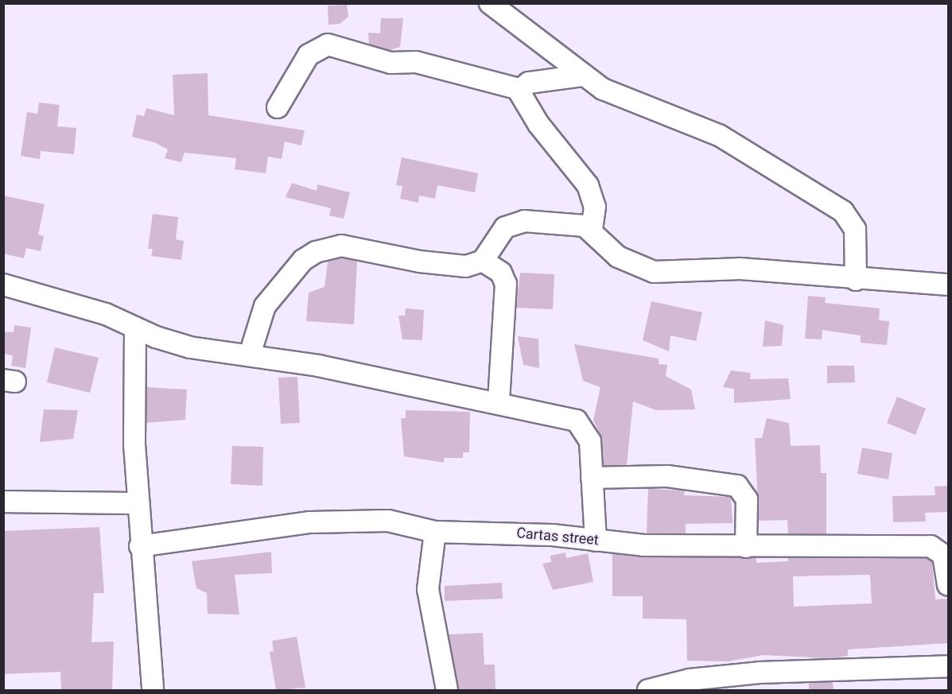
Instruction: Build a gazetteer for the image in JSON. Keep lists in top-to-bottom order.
{
  "streets": {
    "street": ["Cartas street"]
  }
}
